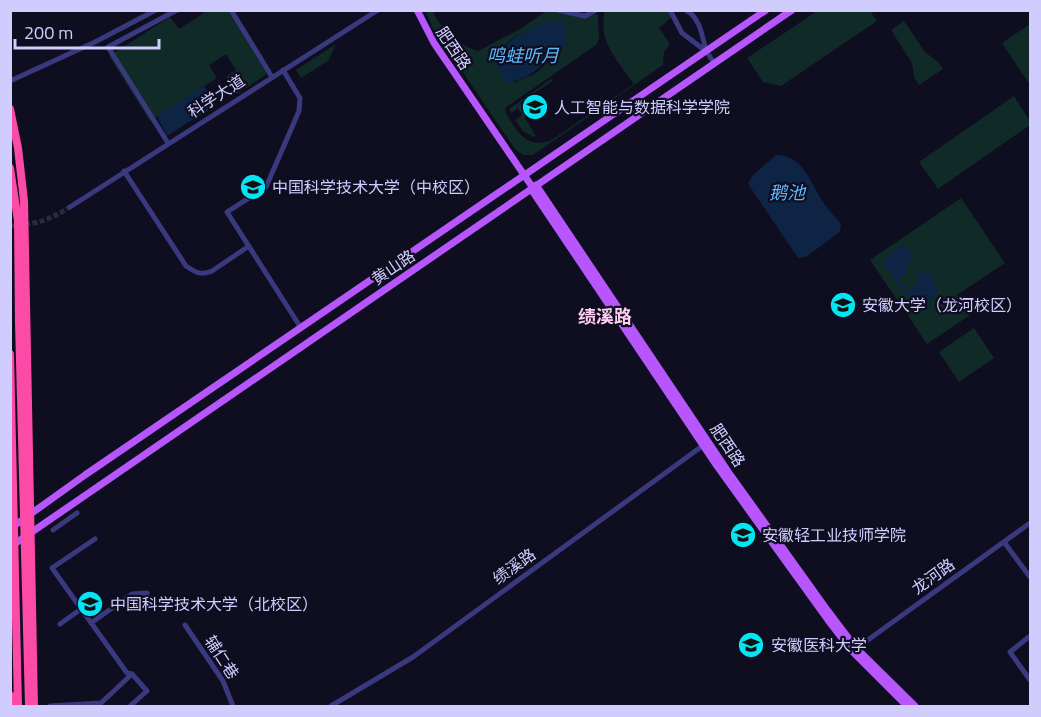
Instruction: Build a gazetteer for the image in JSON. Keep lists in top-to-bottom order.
{
  "streets": {
    "main road": ["肥西路", "黄山路"],
    "street": [
      "科学大道",
      "绩溪路",
      "龙河路",
      "辅仁巷"
    ]
  },
  "crossings": [
    ["肥西路", "黄山路"],
    ["肥西路", "绩溪路"],
    ["肥西路", "龙河路"]
  ],
  "districts": ["绩溪路"],
  "water": ["鸣蛙听月", "鹅池"],
  "places": {
    "school or university": [
      "人工智能与数据科学学院",
      "中国科学技术大学（中校区）",
      "安徽大学（龙河校区）",
      "安徽轻工业技师学院",
      "中国科学技术大学（北校区）",
      "安徽医科大学"
    ]
  },
  "scale_bar": "200 m"
}
